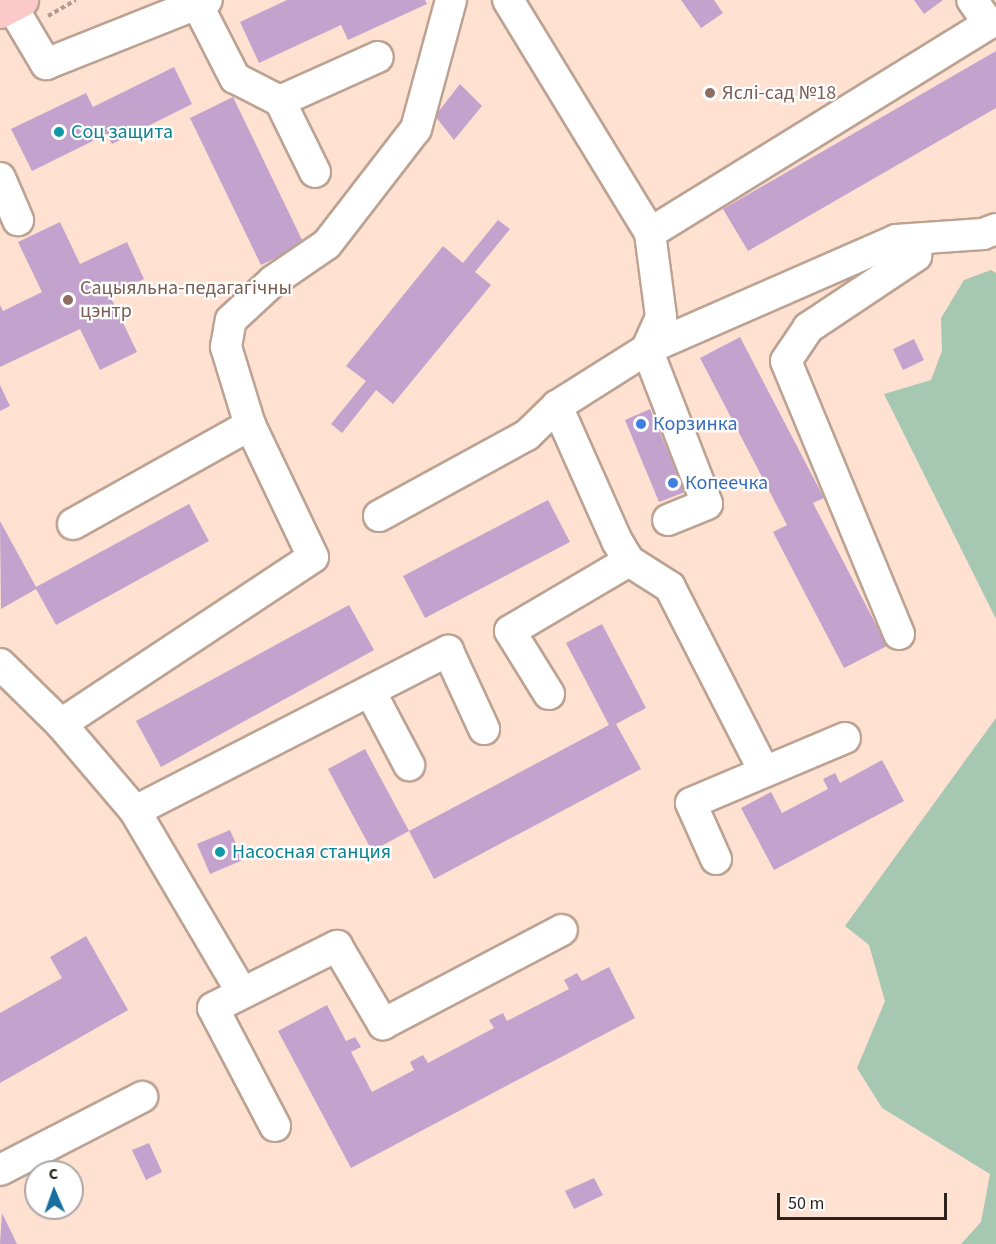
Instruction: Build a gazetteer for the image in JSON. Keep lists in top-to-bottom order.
{
  "places": [
    "Яслі-сад №18",
    "Соц защита",
    "Сацыяльна-педагагічны цэнтр",
    "Корзинка",
    "Копеечка",
    "Насосная станция"
  ],
  "scale_bar": "50 m",
  "north": "top"
}
